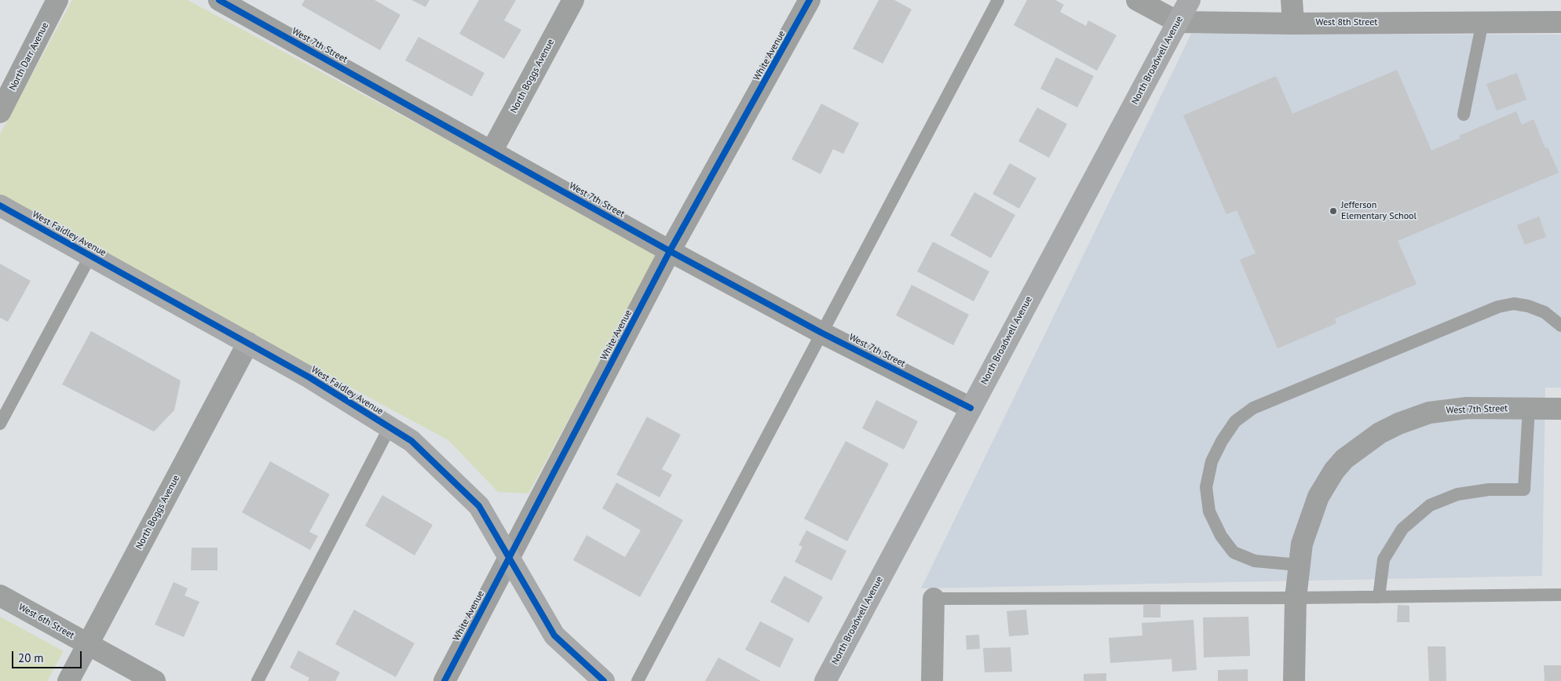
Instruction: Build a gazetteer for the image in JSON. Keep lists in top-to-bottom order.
{
  "streets": {
    "street": [
      "West 8th Street",
      "West 7th Street",
      "White Avenue",
      "North Darr Avenue",
      "North Broadwell Avenue",
      "North Boggs Avenue",
      "West Faidley Avenue",
      "West 6th Street"
    ]
  },
  "crossings": [
    ["West 8th Street", "North Broadwell Avenue"],
    ["West 7th Street", "White Avenue"],
    ["West 7th Street", "North Broadwell Avenue"],
    ["West 7th Street", "North Boggs Avenue"],
    ["White Avenue", "West Faidley Avenue"],
    ["North Boggs Avenue", "West Faidley Avenue"],
    ["North Boggs Avenue", "West 6th Street"]
  ],
  "places": ["Jefferson Elementary School"],
  "scale_bar": "20 m"
}
